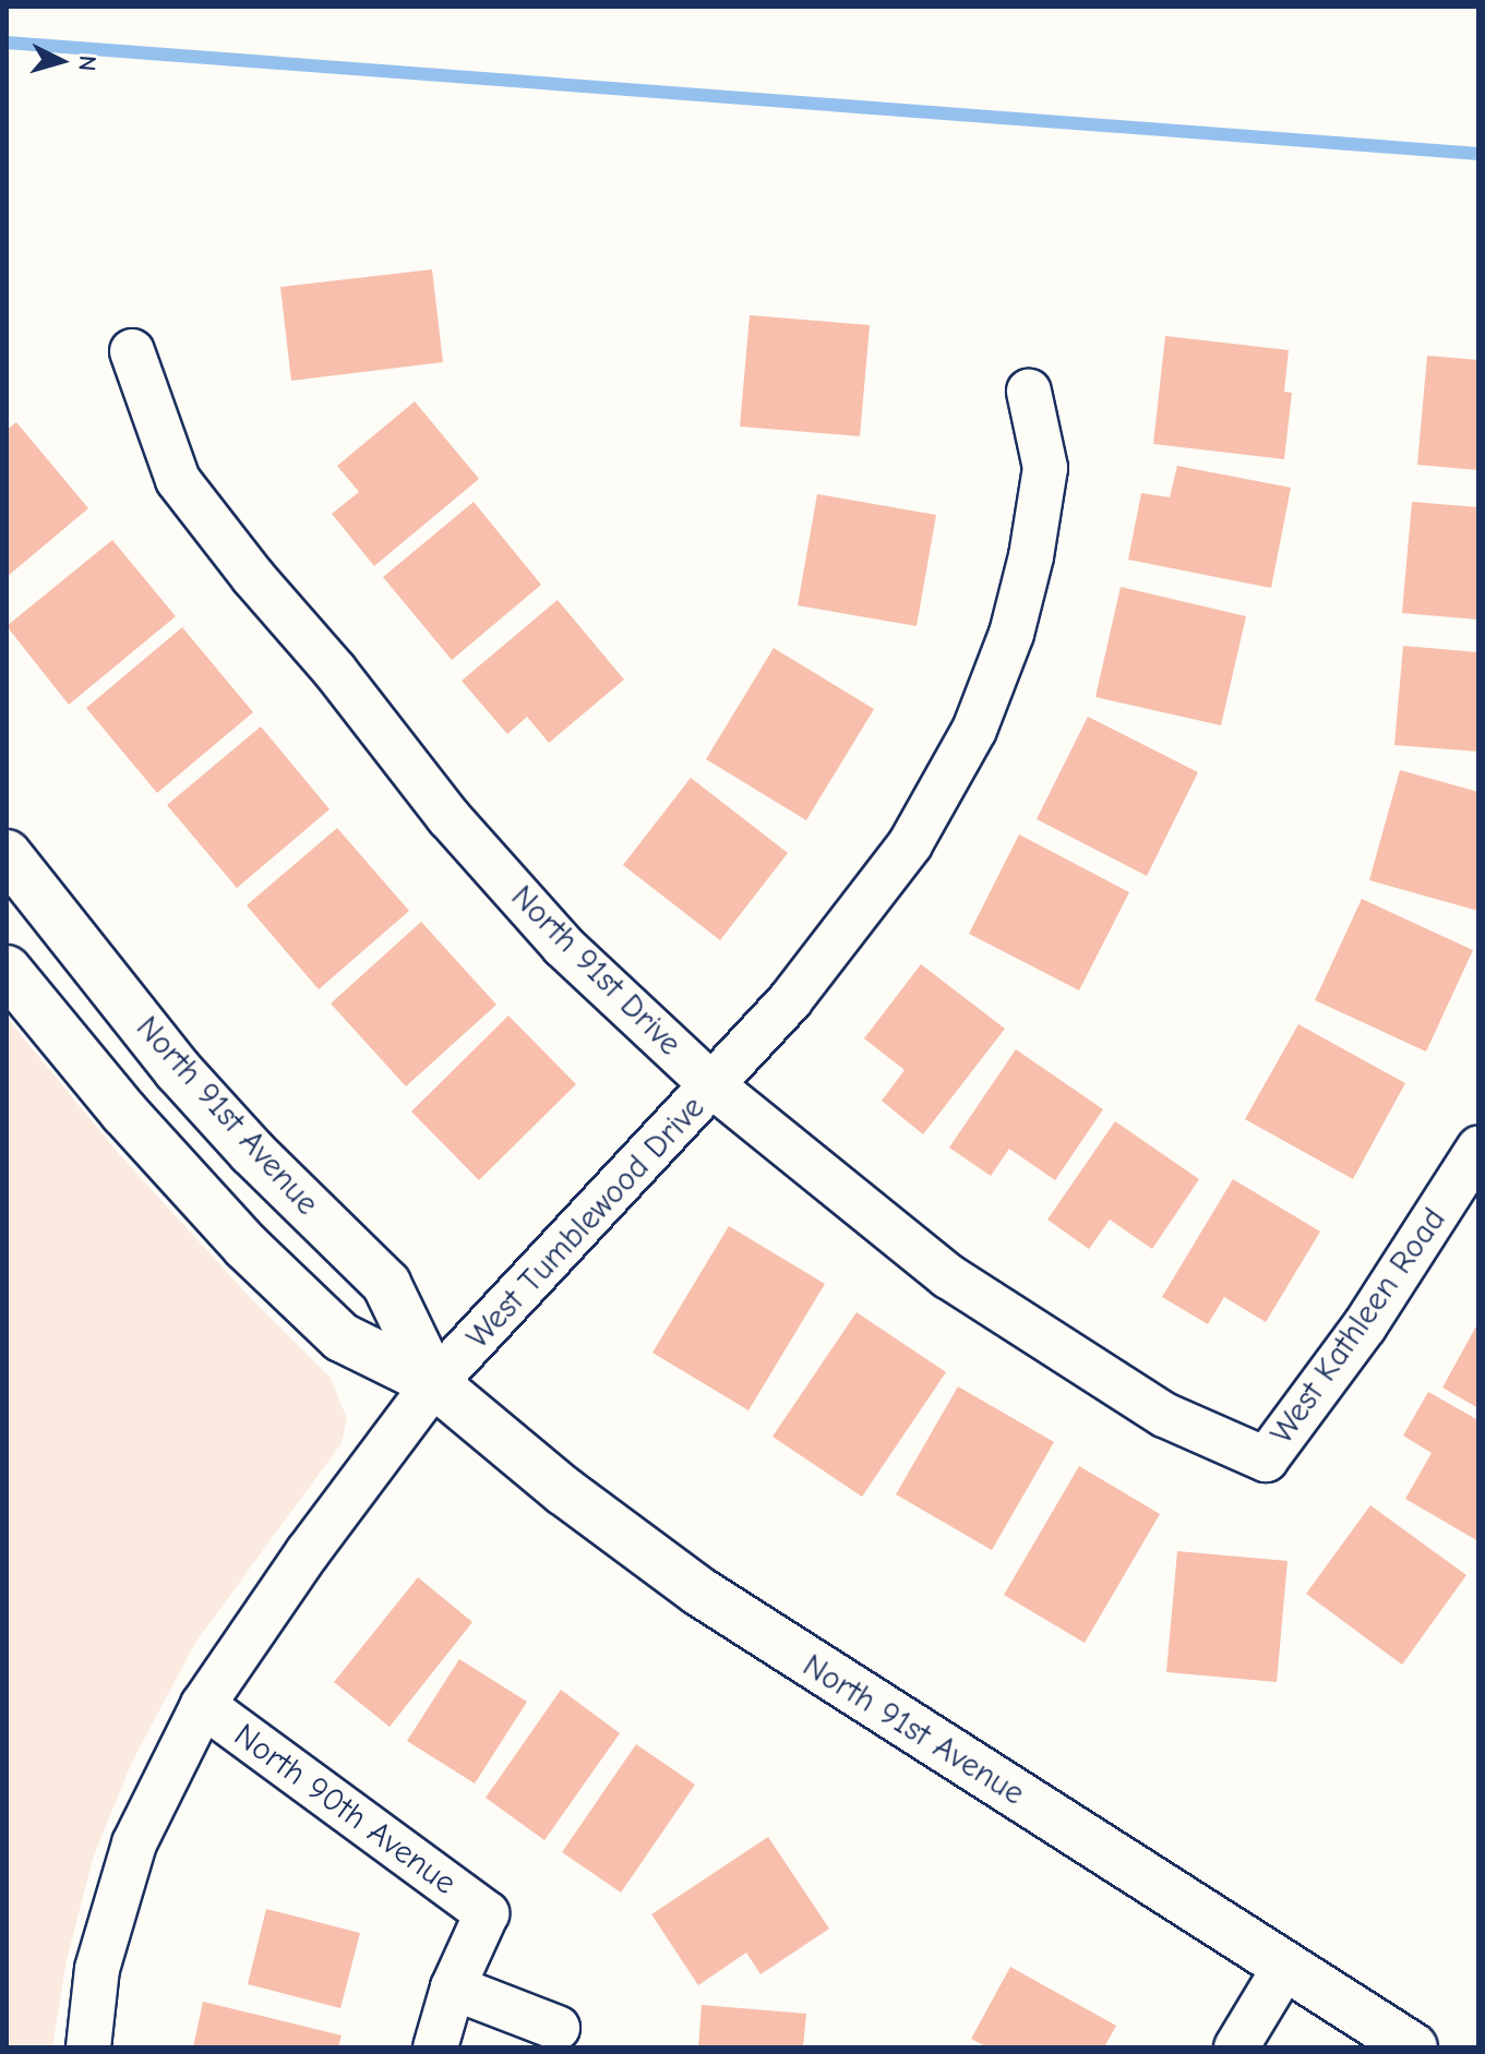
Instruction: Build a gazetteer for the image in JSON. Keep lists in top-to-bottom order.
{
  "streets": {
    "main road": ["North 91st Avenue"],
    "street": [
      "North 91st Drive",
      "West Tumblewood Drive",
      "West Kathleen Road",
      "North 90th Avenue"
    ]
  },
  "crossings": [
    ["North 91st Drive", "West Tumblewood Drive"],
    ["North 91st Drive", "West Kathleen Road"],
    ["North 91st Avenue", "West Tumblewood Drive"],
    ["West Tumblewood Drive", "North 90th Avenue"]
  ],
  "north": "right"
}
